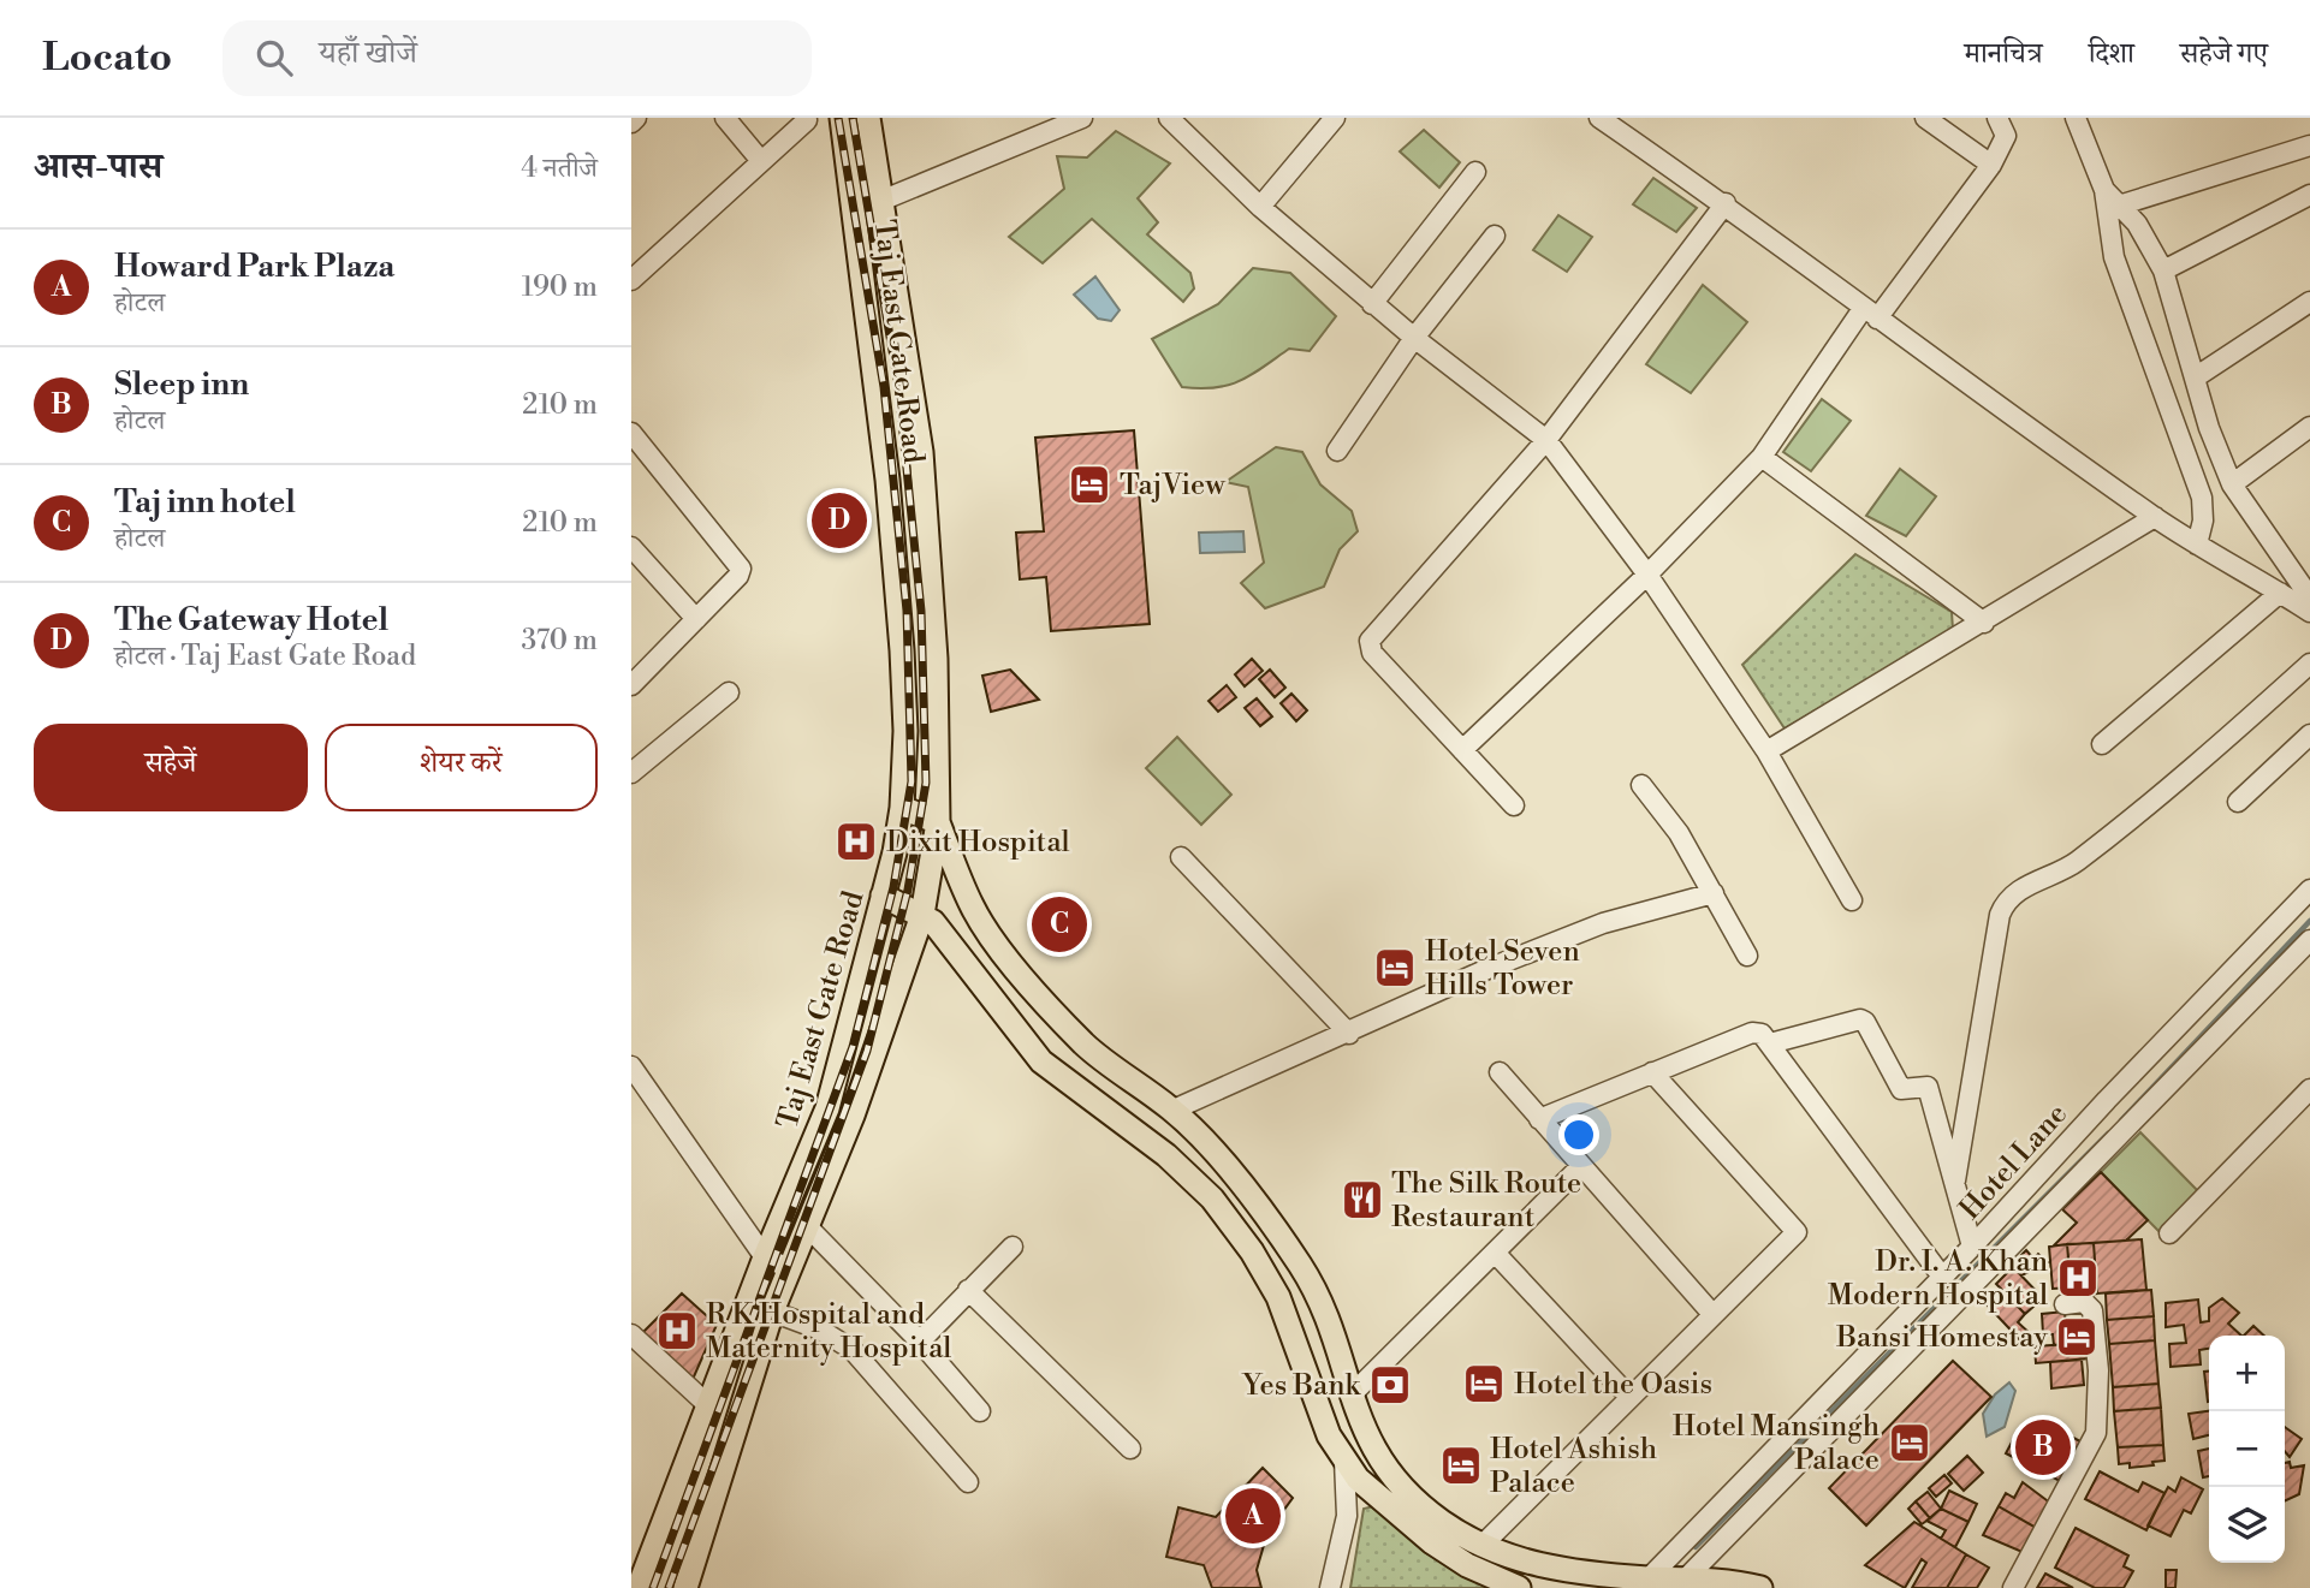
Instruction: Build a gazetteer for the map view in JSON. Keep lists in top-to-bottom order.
{
  "streets": {
    "main road": ["Taj East Gate Road"],
    "street": ["Hotel Lane"]
  },
  "places": {
    "hotel": [
      "TajView",
      "Hotel Seven Hills Tower",
      "Bansi Homestay",
      "Hotel the Oasis",
      "Hotel Mansingh Palace",
      "Hotel Ashish Palace"
    ],
    "hospital": ["Dixit Hospital", "Dr. I. A. Khan Modern Hospital", "R K Hospital and Maternity Hospital"],
    "restaurant": ["The Silk Route Restaurant"],
    "bank": ["Yes Bank"]
  },
  "page": {
    "header": "Locato",
    "search": "यहाँ खोजें",
    "nav": ["मानचित्र", "दिशा", "सहेजे गए"],
    "heading": ["आस-पास", "4 नतीजे"],
    "list": [
      {
        "mark": "A",
        "name": "Howard Park Plaza",
        "note": "होटल",
        "value": "190 m"
      },
      {
        "mark": "B",
        "name": "Sleep inn",
        "note": "होटल",
        "value": "210 m"
      },
      {
        "mark": "C",
        "name": "Taj inn hotel",
        "note": "होटल",
        "value": "210 m"
      },
      {
        "mark": "D",
        "name": "The Gateway Hotel",
        "note": "होटल · Taj East Gate Road",
        "value": "370 m"
      }
    ],
    "pins": [
      "D",
      "C",
      "B",
      "A"
    ],
    "buttons": ["सहेजें", "शेयर करें"],
    "map_buttons": ["+", "−"]
  }
}
